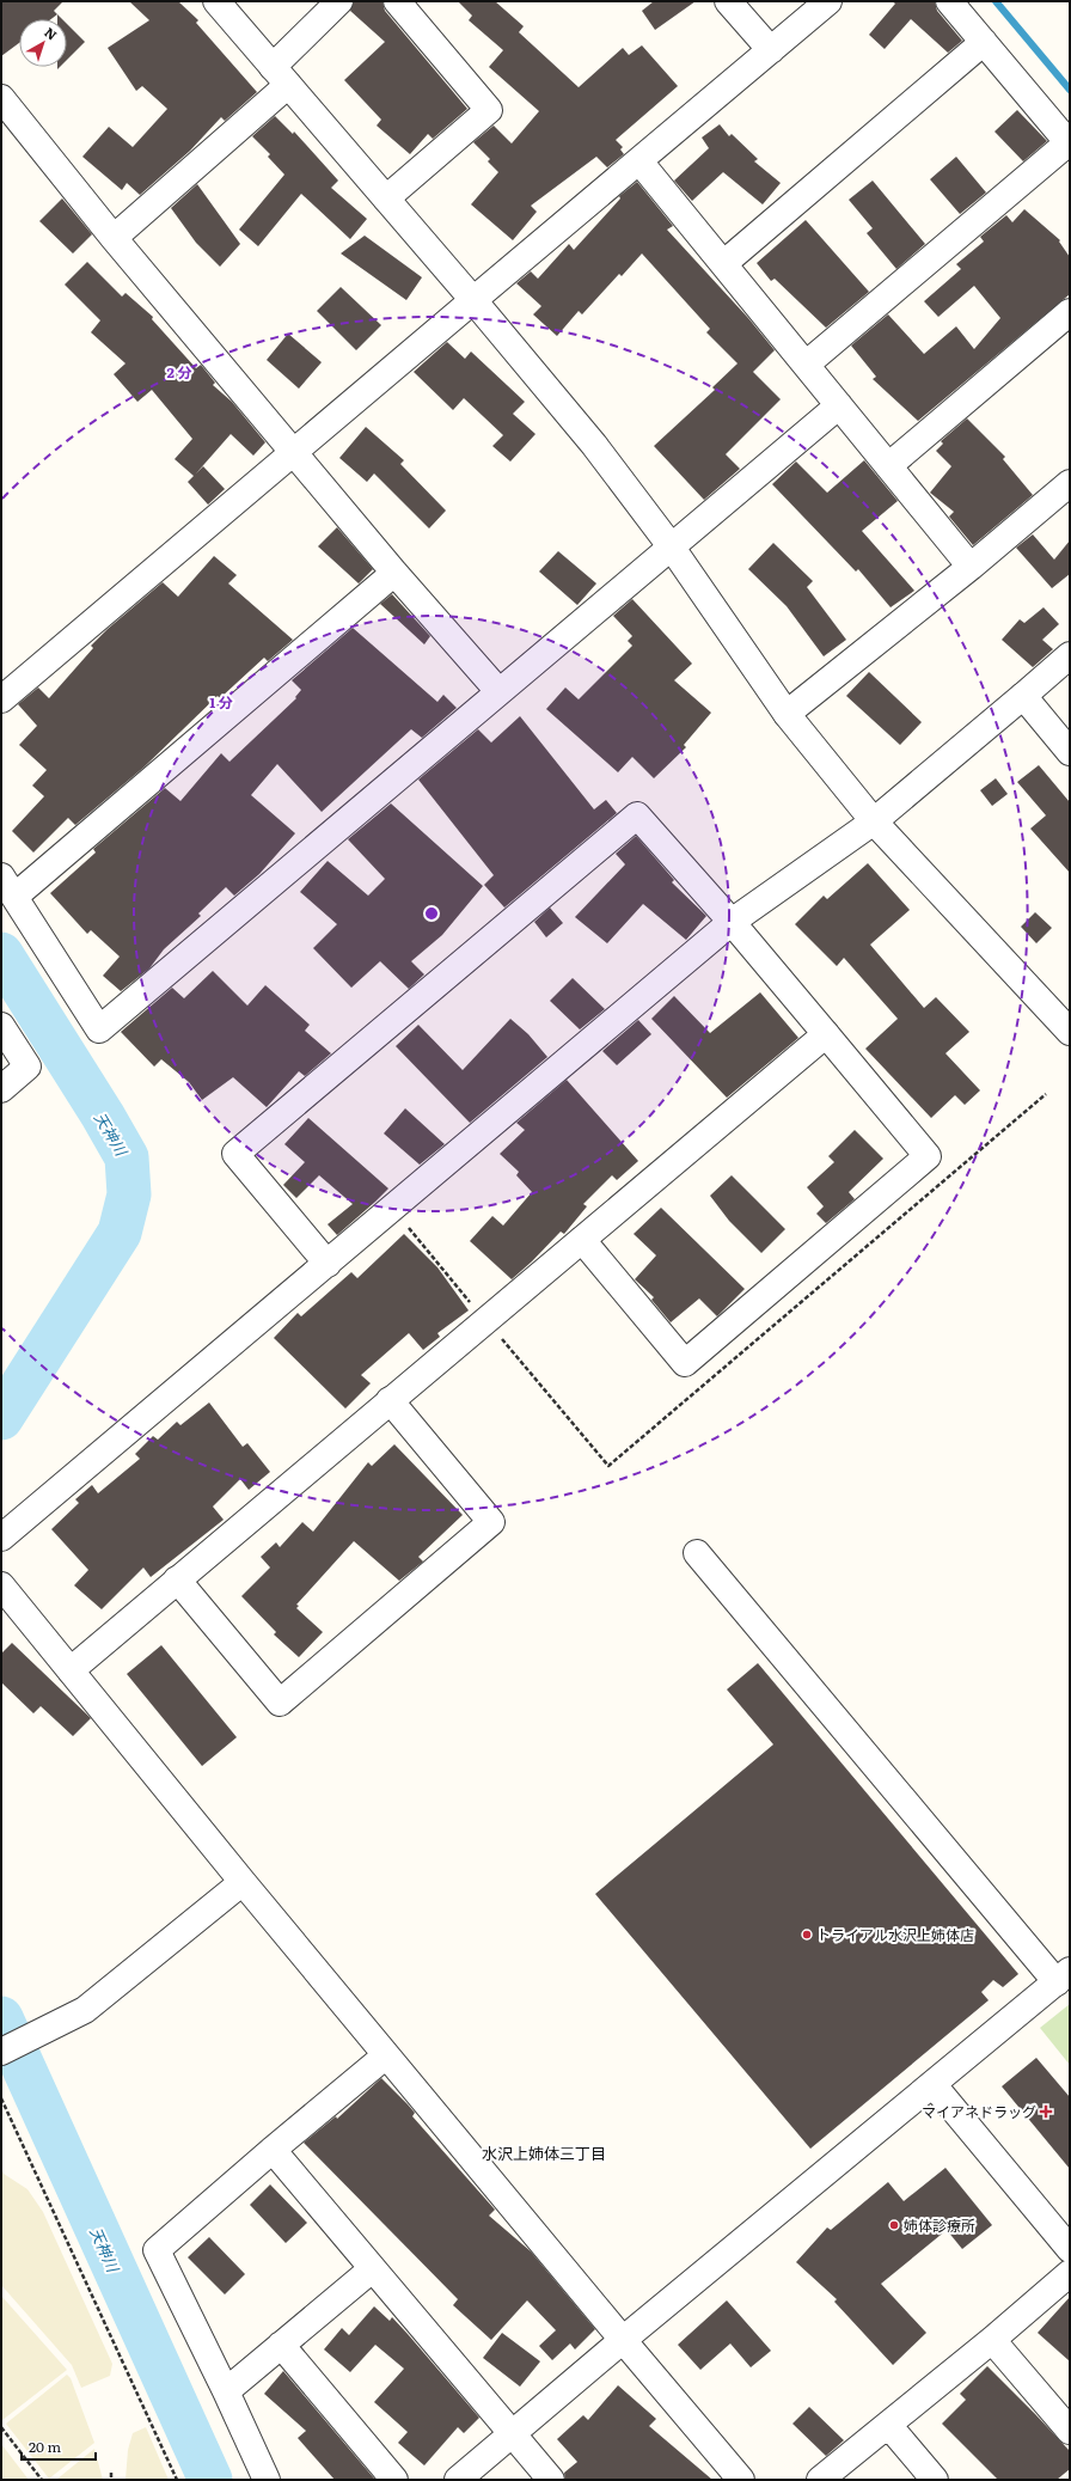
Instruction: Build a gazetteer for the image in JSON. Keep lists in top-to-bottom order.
{
  "districts": ["水沢上姉体三丁目"],
  "water": ["天神川"],
  "places": {
    "other": ["トライアル水沢上姉体店", "姉体診療所"],
    "health": ["マイアネドラッグ"]
  },
  "scale_bar": "20 m",
  "north": "top right",
  "rings": ["2 分", "1 分"]
}
